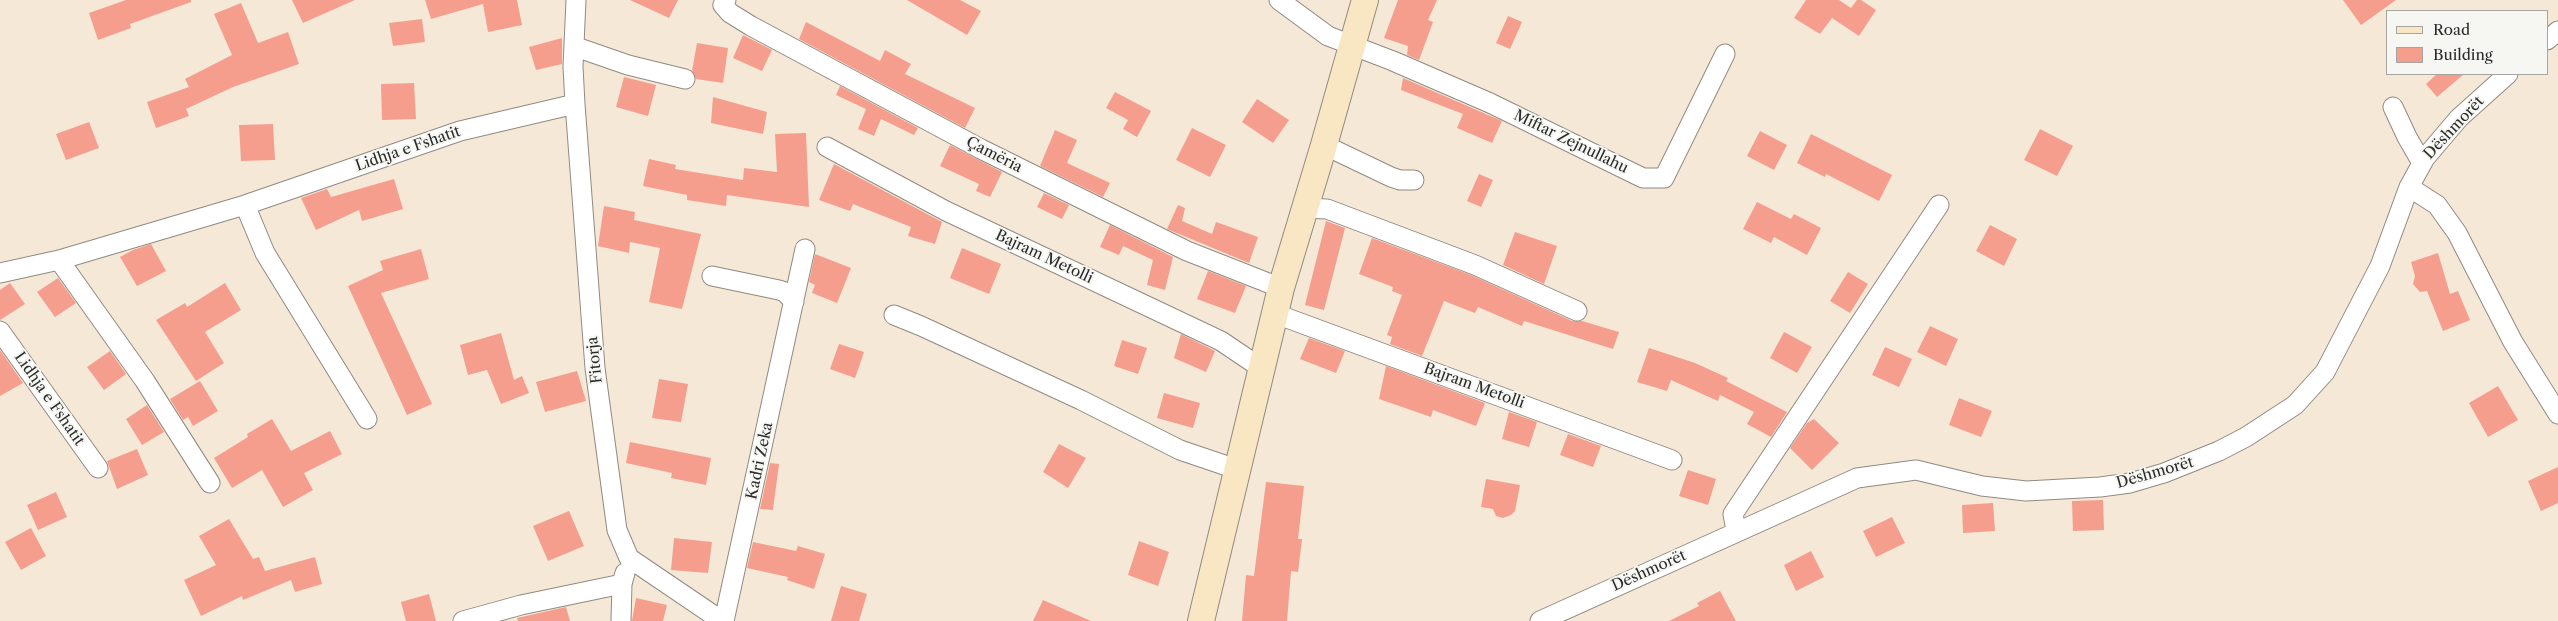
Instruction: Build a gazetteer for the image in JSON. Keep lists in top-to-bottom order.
{
  "streets": {
    "street": [
      "Dëshmorët",
      "Miftar Zejnullahu",
      "Lidhja e Fshatit",
      "Çamëria",
      "Bajram Metolli",
      "Fitorja",
      "Kadri Zeka"
    ]
  },
  "crossings": [
    ["Lidhja e Fshatit", "Fitorja"]
  ],
  "legend": ["Road", "Building"]
}
